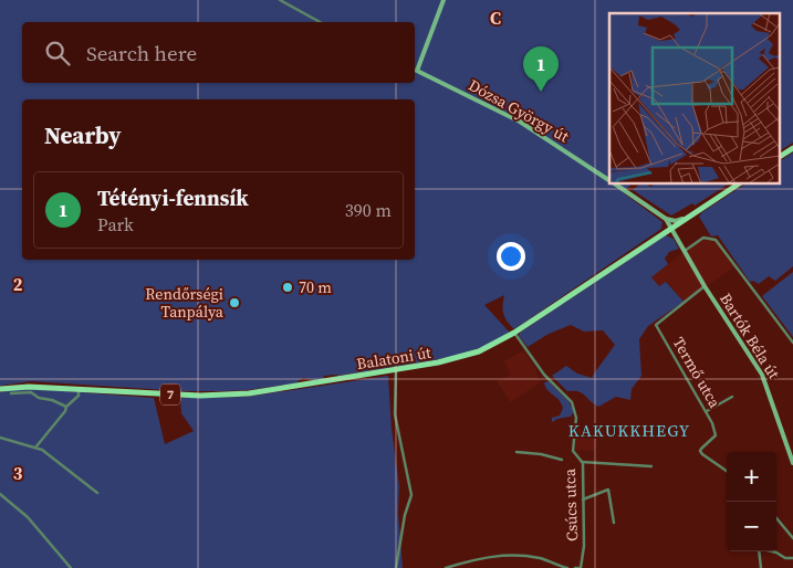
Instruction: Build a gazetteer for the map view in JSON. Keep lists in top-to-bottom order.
{
  "streets": {
    "main road": ["Balatoni út", "7"],
    "street": [
      "Dózsa György út",
      "Bartók Béla út",
      "Termő utca",
      "Csúcs utca"
    ]
  },
  "crossings": [
    ["Dózsa György út", "Bartók Béla út"],
    ["Dózsa György út", "Balatoni út"],
    ["Bartók Béla út", "Balatoni út"],
    ["Bartók Béla út", "Termő utca"],
    ["Balatoni út", "Csúcs utca"]
  ],
  "districts": ["KAKUKKHEGY"],
  "places": ["70 m", "Rendőrségi Tanpálya"],
  "page": {
    "search": "Search here",
    "pins": "1",
    "heading": "Nearby",
    "list": [
      {
        "mark": "1",
        "name": "Tétényi-fennsík",
        "note": "Park",
        "value": "390 m"
      }
    ],
    "map_buttons": ["+", "−"]
  },
  "grid": {
    "columns": ["C"],
    "rows": ["2", "3"]
  }
}
